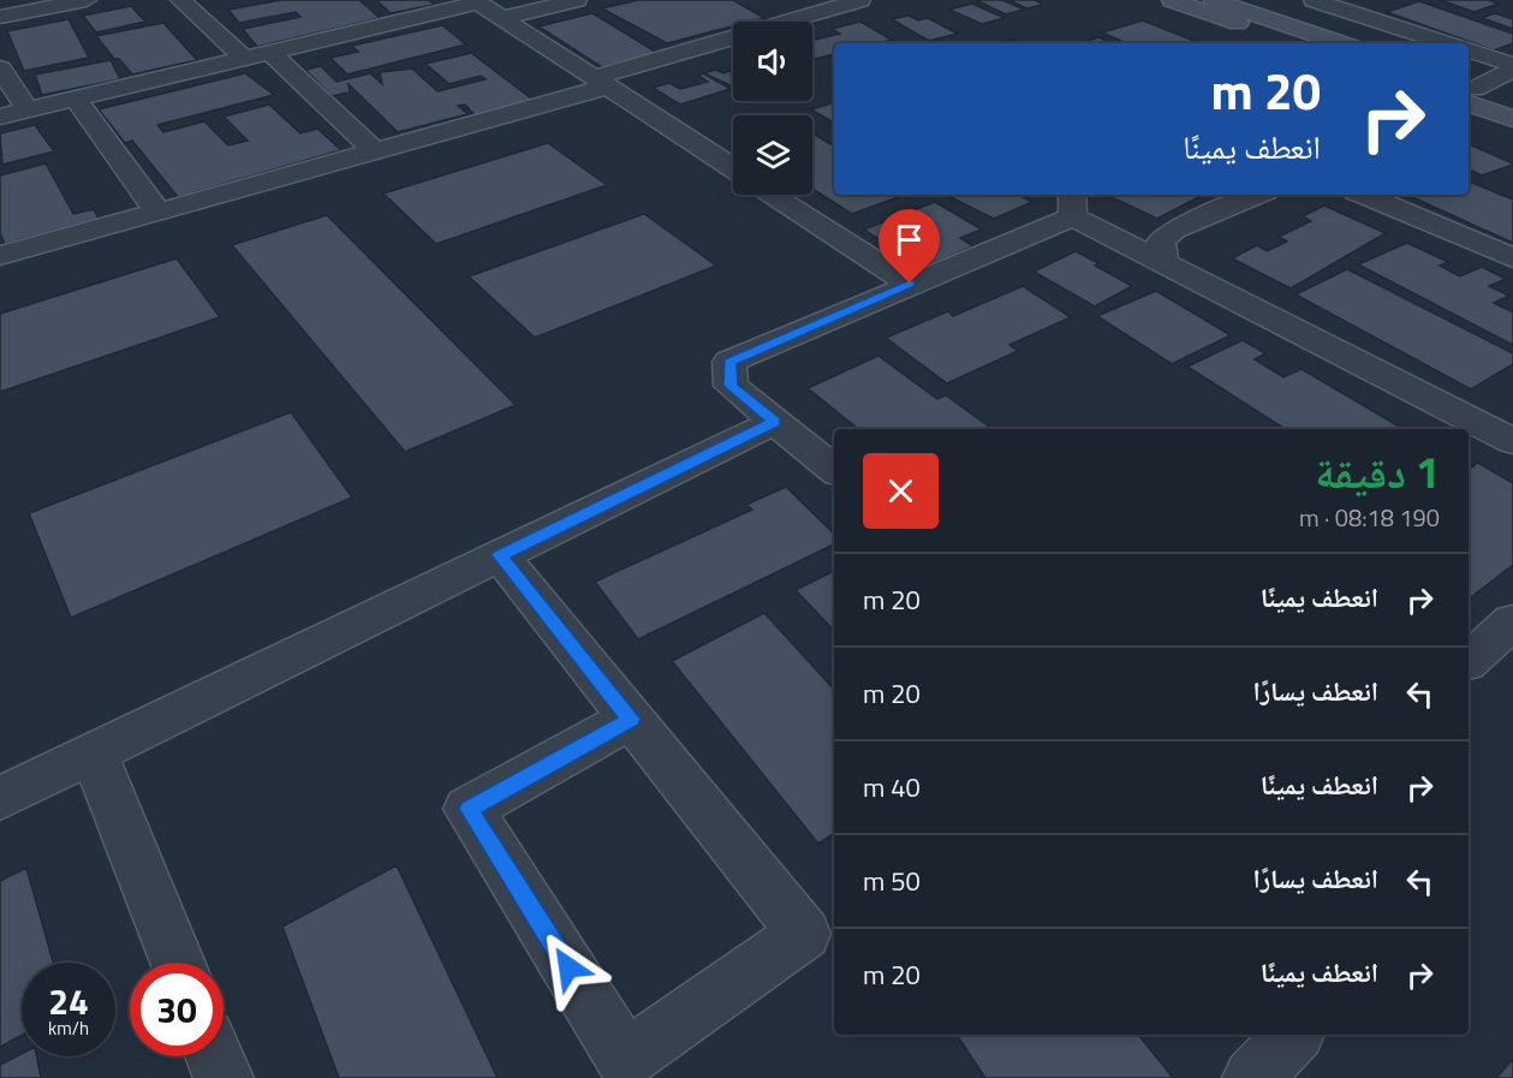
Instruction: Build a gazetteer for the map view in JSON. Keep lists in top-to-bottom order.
{
  "page": {
    "turn": ["20 m", "انعطف يمينًا"],
    "heading": ["1 دقيقة", "190 m · 08:18"],
    "list": [
      {
        "name": "انعطف يمينًا",
        "value": "20 m"
      },
      {
        "name": "انعطف يسارًا",
        "value": "20 m"
      },
      {
        "name": "انعطف يمينًا",
        "value": "40 m"
      },
      {
        "name": "انعطف يسارًا",
        "value": "50 m"
      },
      {
        "name": "انعطف يمينًا",
        "value": "20 m"
      }
    ],
    "speed": "24 km/h",
    "limit": "30"
  }
}
